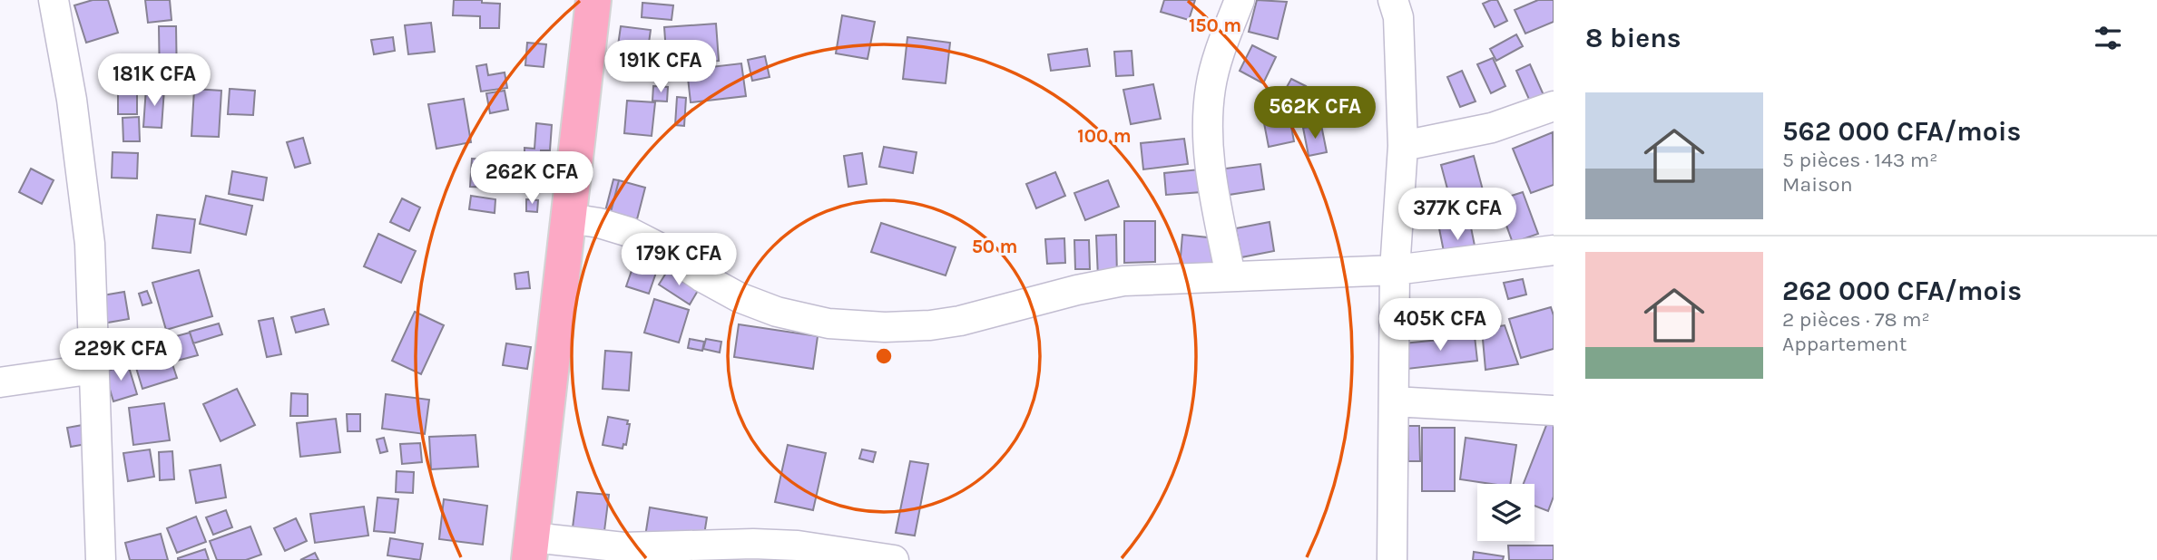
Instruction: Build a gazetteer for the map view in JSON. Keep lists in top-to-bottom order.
{
  "page": {
    "heading": "8 biens",
    "price": [
      "191K CFA",
      "181K CFA",
      "562K CFA",
      "262K CFA",
      "377K CFA",
      "179K CFA",
      "405K CFA",
      "229K CFA"
    ],
    "list": [
      {
        "name": "562 000 CFA/mois",
        "note": "5 pièces · 143 m² · Maison"
      },
      {
        "name": "262 000 CFA/mois",
        "note": "2 pièces · 78 m² · Appartement"
      }
    ]
  },
  "rings": ["150 m", "100 m", "50 m"]
}
